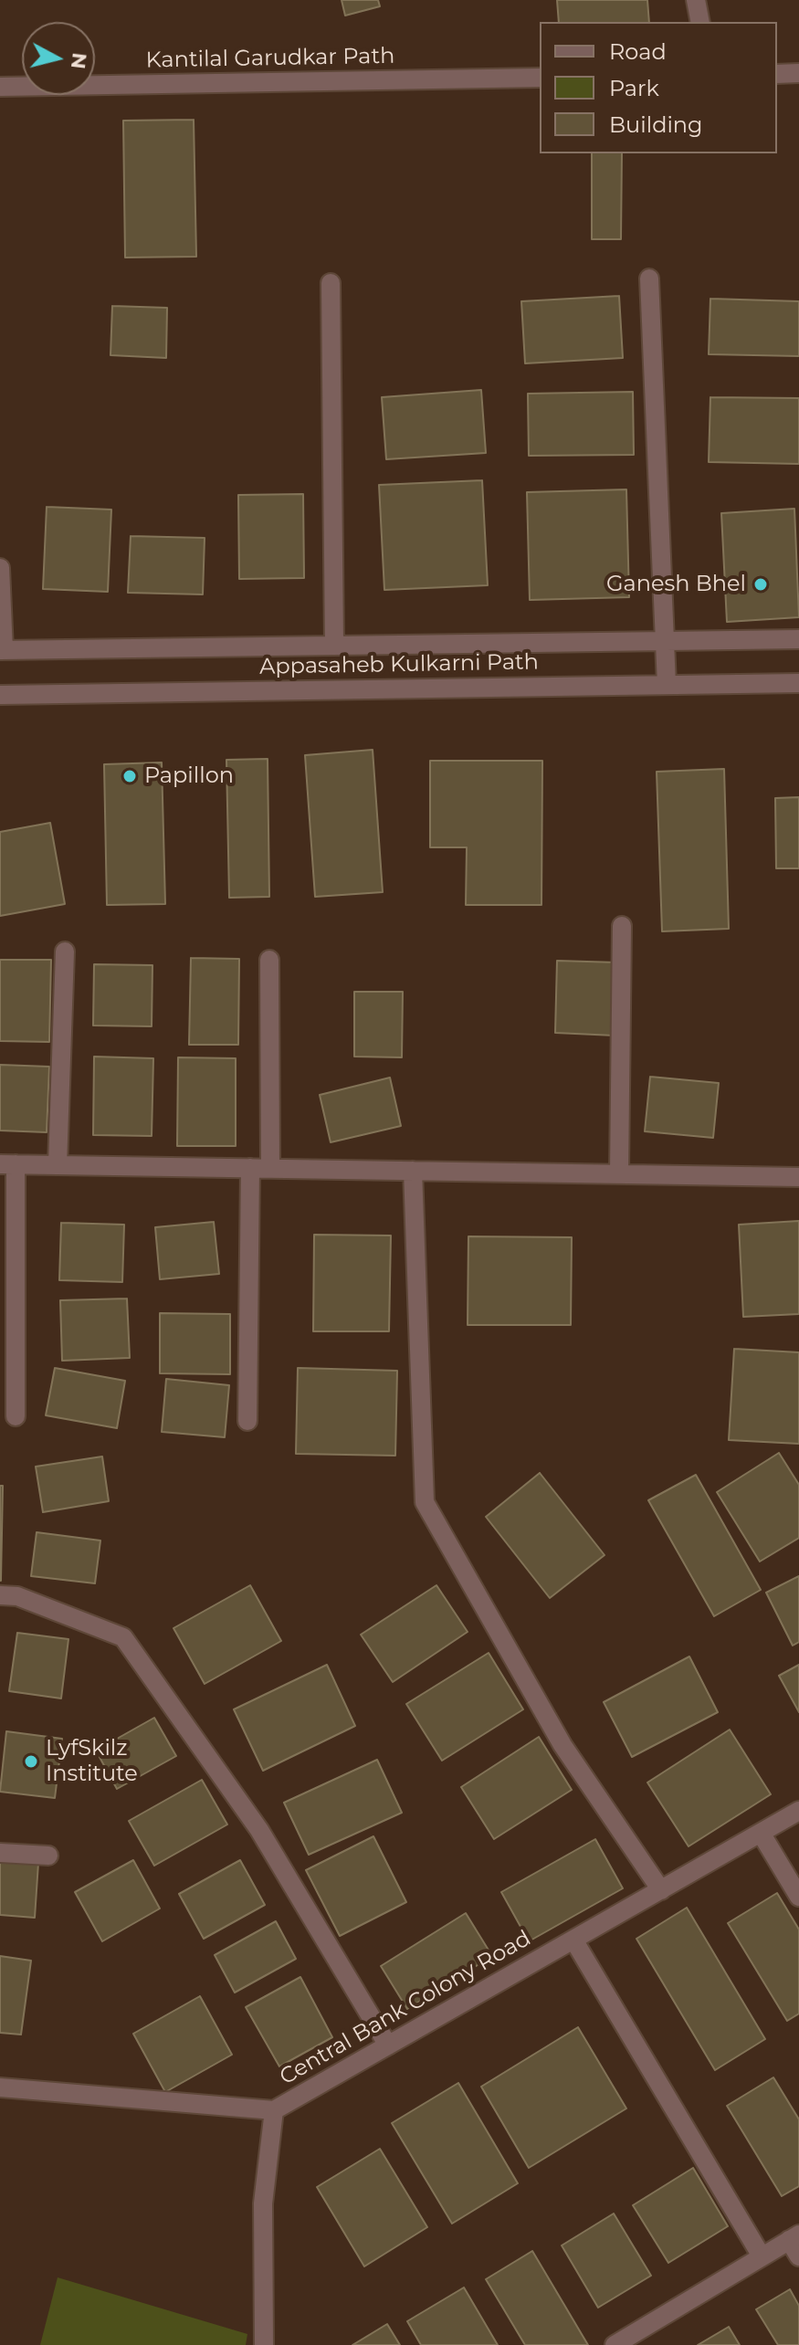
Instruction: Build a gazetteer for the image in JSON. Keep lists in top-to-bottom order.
{
  "streets": {
    "street": ["Kantilal Garudkar Path", "Appasaheb Kulkarni Path", "Central Bank Colony Road"]
  },
  "places": ["Ganesh Bhel", "Papillon", "LyfSkilz Institute"],
  "legend": ["Road", "Park", "Building"],
  "north": "right"
}
